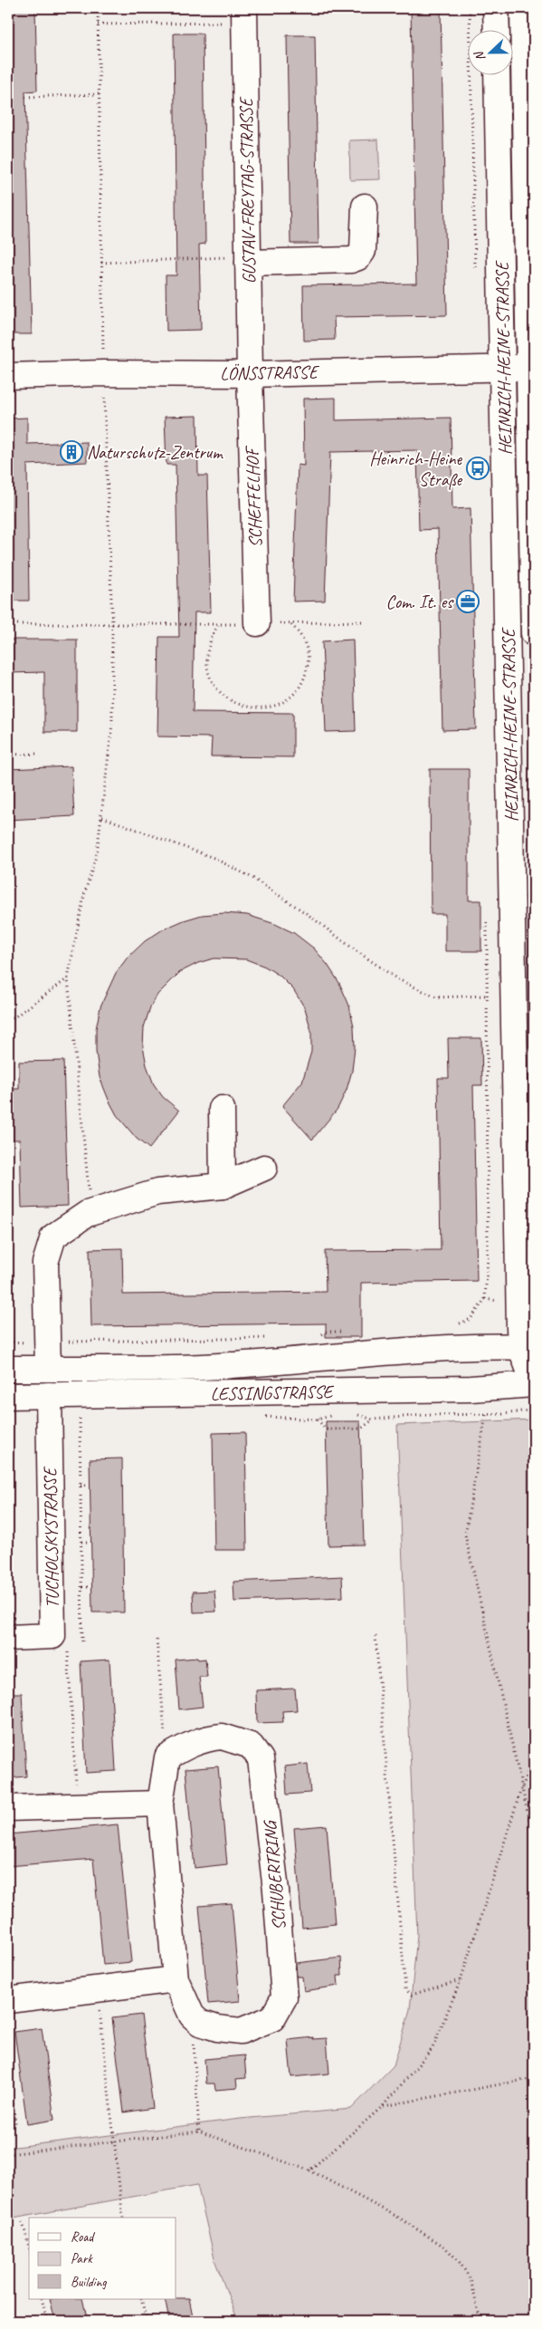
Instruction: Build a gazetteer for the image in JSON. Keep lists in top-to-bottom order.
{
  "streets": {
    "street": [
      "GUSTAV-FREYTAG-STRASSE",
      "HEINRICH-HEINE-STRASSE",
      "LÖNSSTRASSE",
      "SCHEFFELHOF",
      "LESSINGSTRASSE",
      "TUCHOLSKYSTRASSE",
      "SCHUBERTRING"
    ]
  },
  "crossings": [
    ["GUSTAV-FREYTAG-STRASSE", "LÖNSSTRASSE"],
    ["GUSTAV-FREYTAG-STRASSE", "SCHEFFELHOF"],
    ["HEINRICH-HEINE-STRASSE", "LÖNSSTRASSE"],
    ["HEINRICH-HEINE-STRASSE", "LESSINGSTRASSE"],
    ["LÖNSSTRASSE", "SCHEFFELHOF"],
    ["LESSINGSTRASSE", "TUCHOLSKYSTRASSE"]
  ],
  "places": {
    "building": ["Naturschutz-Zentrum"],
    "bus stop": ["Heinrich-Heine Straße"],
    "office": ["Com. It. es"]
  },
  "legend": ["Road", "Park", "Building"],
  "north": "left"
}
